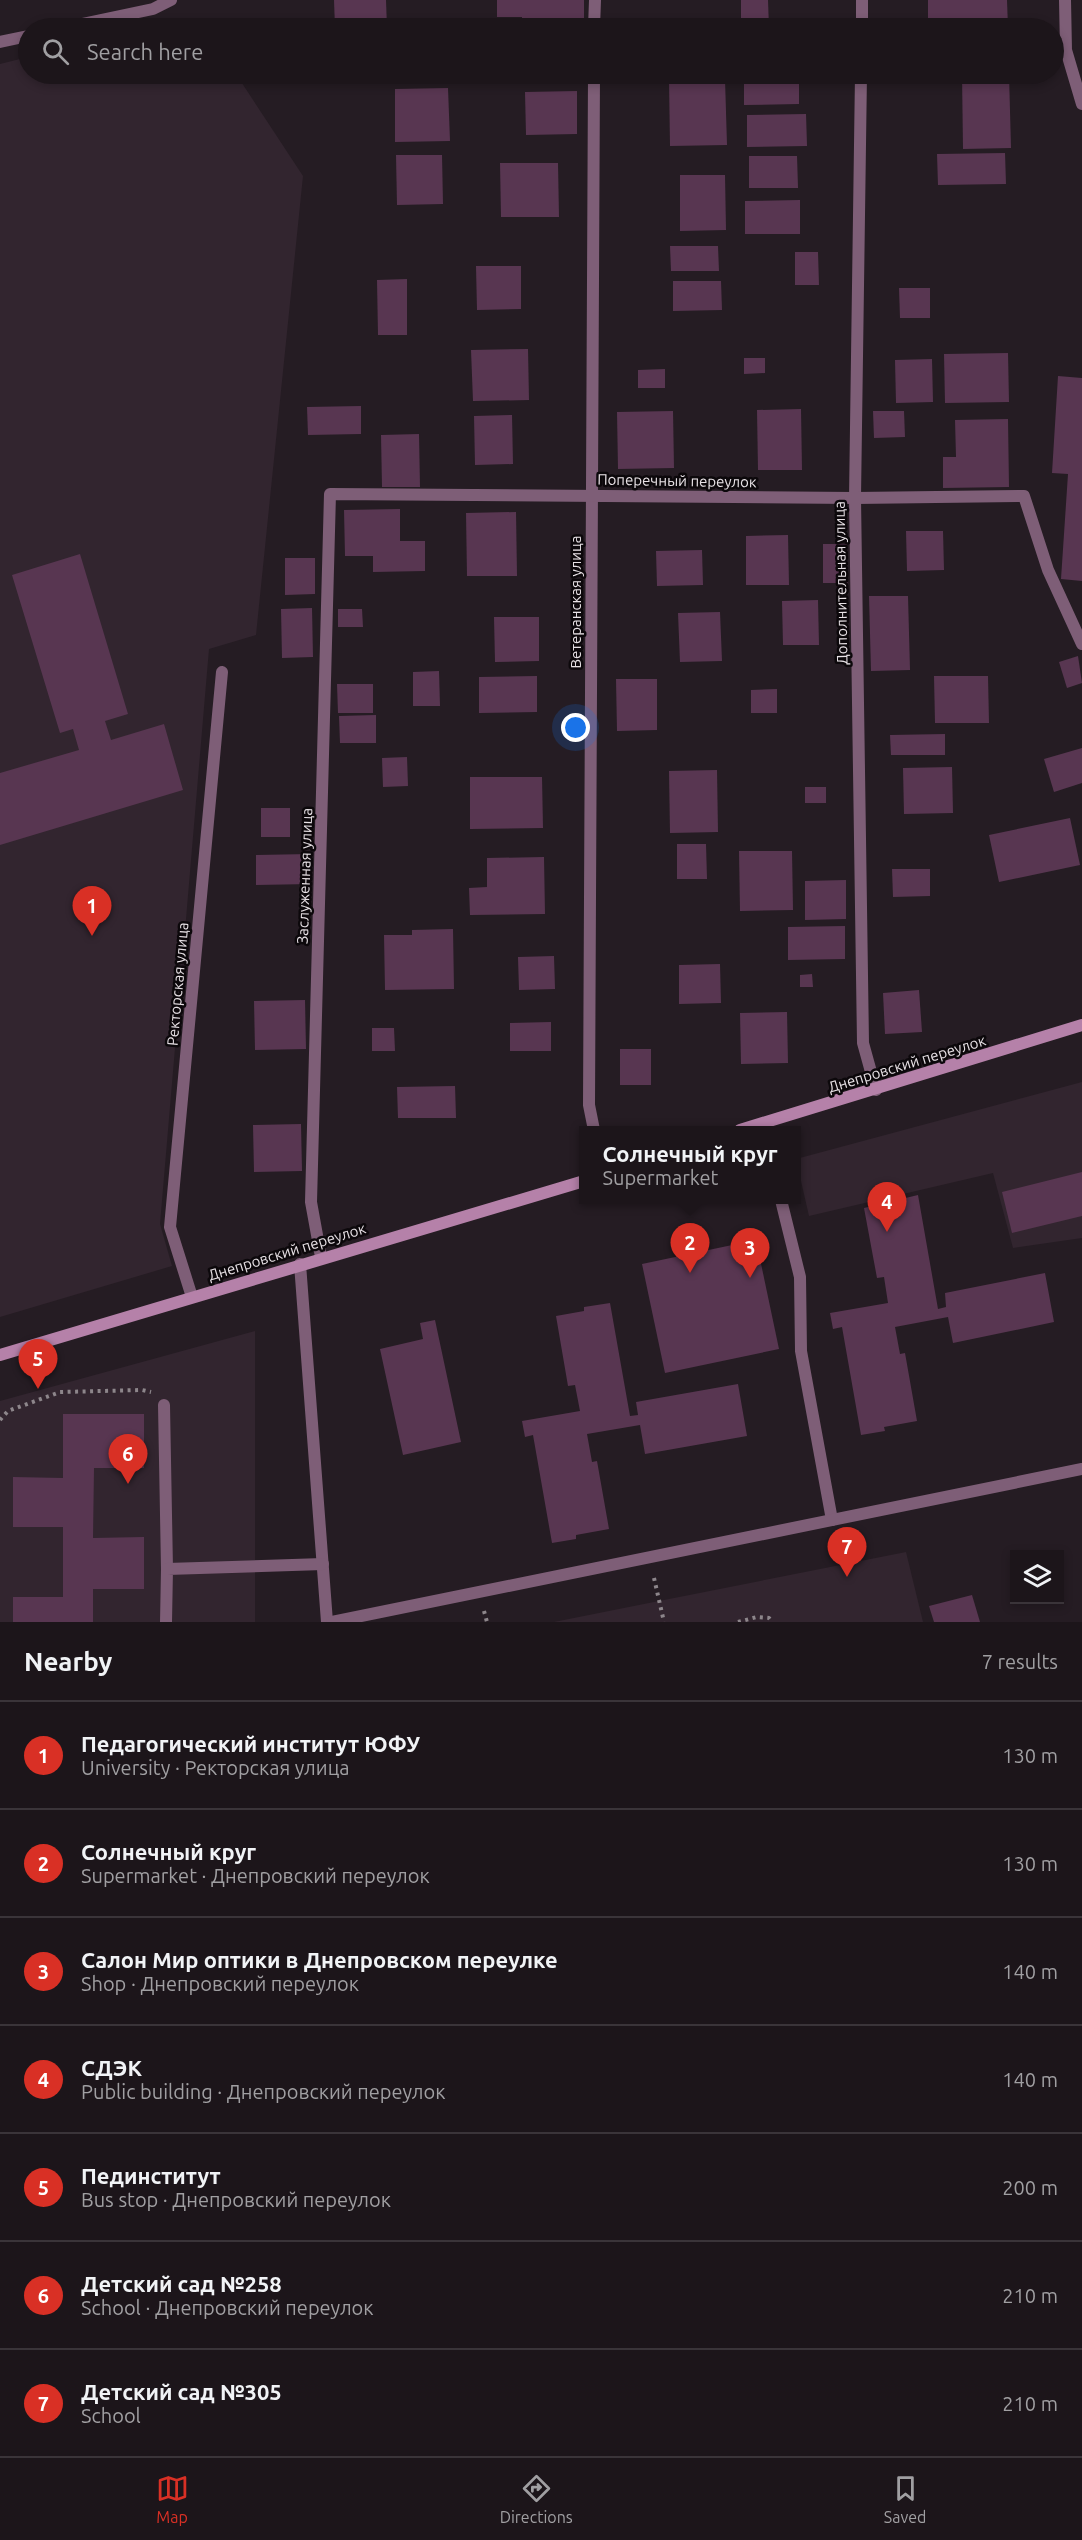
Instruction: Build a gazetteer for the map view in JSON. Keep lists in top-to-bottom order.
{
  "streets": {
    "street": [
      "Поперечный переулок",
      "Дополнительная улица",
      "Ветеранская улица",
      "Заслуженная улица",
      "Ректорская улица",
      "Днепровский переулок"
    ]
  },
  "crossings": [
    ["Поперечный переулок", "Дополнительная улица"],
    ["Поперечный переулок", "Ветеранская улица"],
    ["Поперечный переулок", "Заслуженная улица"],
    ["Дополнительная улица", "Днепровский переулок"],
    ["Заслуженная улица", "Днепровский переулок"],
    ["Ректорская улица", "Днепровский переулок"]
  ],
  "page": {
    "search": "Search here",
    "pins": [
      "1",
      "4",
      "2",
      "3",
      "5",
      "6",
      "7"
    ],
    "popup": ["Солнечный круг", "Supermarket"],
    "heading": ["Nearby", "7 results"],
    "list": [
      {
        "mark": "1",
        "name": "Педагогический институт ЮФУ",
        "note": "University · Ректорская улица",
        "value": "130 m"
      },
      {
        "mark": "2",
        "name": "Солнечный круг",
        "note": "Supermarket · Днепровский переулок",
        "value": "130 m"
      },
      {
        "mark": "3",
        "name": "Салон Мир оптики в Днепровском переулке",
        "note": "Shop · Днепровский переулок",
        "value": "140 m"
      },
      {
        "mark": "4",
        "name": "СДЭК",
        "note": "Public building · Днепровский переулок",
        "value": "140 m"
      },
      {
        "mark": "5",
        "name": "Пединститут",
        "note": "Bus stop · Днепровский переулок",
        "value": "200 m"
      },
      {
        "mark": "6",
        "name": "Детский сад №258",
        "note": "School · Днепровский переулок",
        "value": "210 m"
      },
      {
        "mark": "7",
        "name": "Детский сад №305",
        "note": "School",
        "value": "210 m"
      }
    ],
    "nav": ["Map", "Directions", "Saved"]
  }
}
